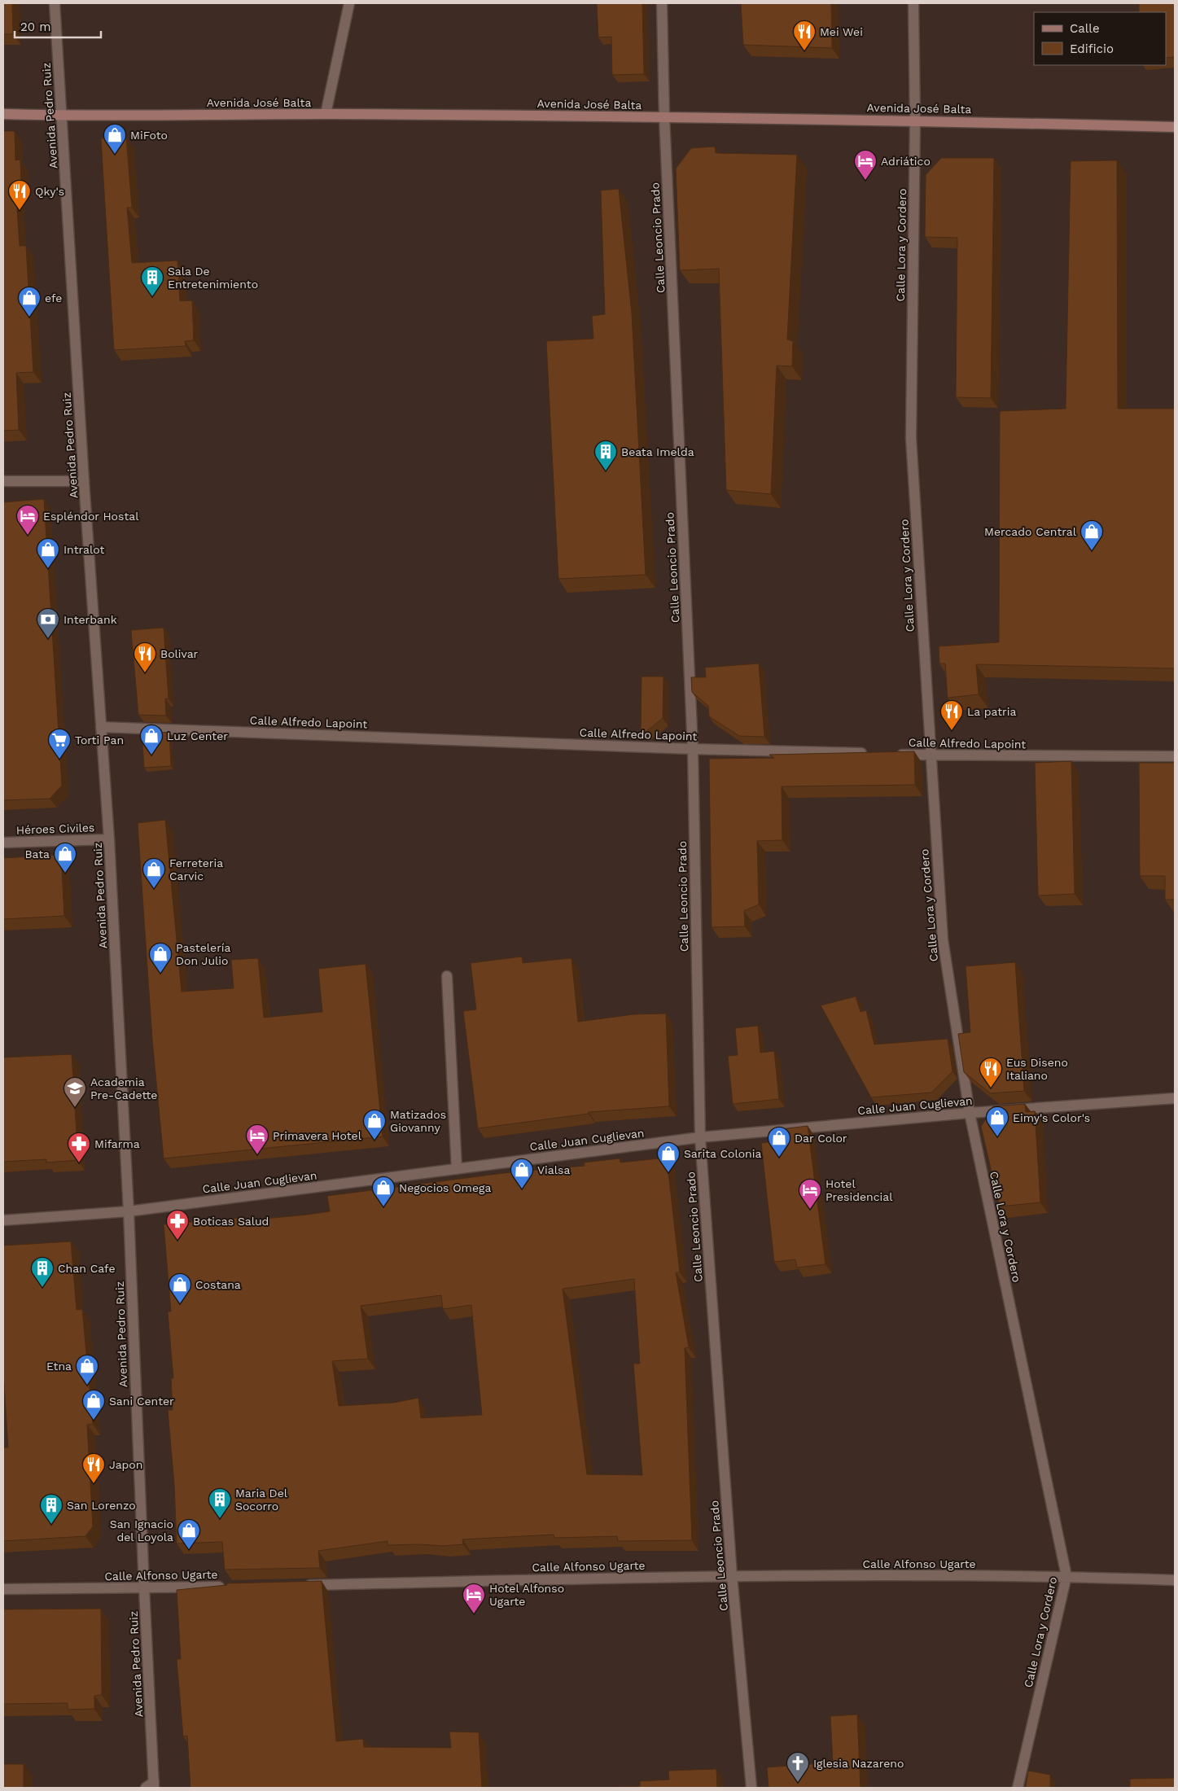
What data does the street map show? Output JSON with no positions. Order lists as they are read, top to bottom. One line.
{"streets":{"main road":["Avenida José Balta"],"street":["Avenida Pedro Ruiz","Calle Leoncio Prado","Calle Lora y Cordero","Calle Alfredo Lapoint","Héroes Civiles","Calle Juan Cuglievan","Calle Alfonso Ugarte"]},"crossings":[["Avenida José Balta","Avenida Pedro Ruiz"],["Avenida José Balta","Calle Leoncio Prado"],["Avenida José Balta","Calle Lora y Cordero"],["Avenida Pedro Ruiz","Calle Alfredo Lapoint"],["Avenida Pedro Ruiz","Héroes Civiles"],["Avenida Pedro Ruiz","Calle Juan Cuglievan"],["Avenida Pedro Ruiz","Calle Alfonso Ugarte"],["Calle Leoncio Prado","Calle Alfredo Lapoint"],["Calle Leoncio Prado","Calle Juan Cuglievan"],["Calle Leoncio Prado","Calle Alfonso Ugarte"],["Calle Lora y Cordero","Calle Alfredo Lapoint"],["Calle Lora y Cordero","Calle Juan Cuglievan"],["Calle Lora y Cordero","Calle Alfonso Ugarte"]],"places":{"restaurant":["Mei Wei","Qky's","Bolivar","La patria","Eus Diseno Italiano","Japon"],"shop":["MiFoto","efe","Mercado Central","Intralot","Luz Center","Bata","Ferreteria Carvic","Pastelería Don Julio","Eimy's Color's","Matizados Giovanny","Dar Color","Sarita Colonia","Vialsa","Negocios Omega","Costana","Etna","Sani Center","San Ignacio del Loyola"],"hotel":["Adriático","Espléndor Hostal","Primavera Hotel","Hotel Presidencial","Hotel Alfonso Ugarte"],"building":["Sala De Entretenimiento","Beata Imelda","Chan Cafe","Maria Del Socorro","San Lorenzo"],"bank":["Interbank"],"supermarket":["Torti Pan"],"school or university":["Academia Pre-Cadette"],"pharmacy":["Mifarma","Boticas Salud"],"church":["Iglesia Nazareno"]},"legend":["Calle","Edificio"],"scale_bar":"20 m"}
